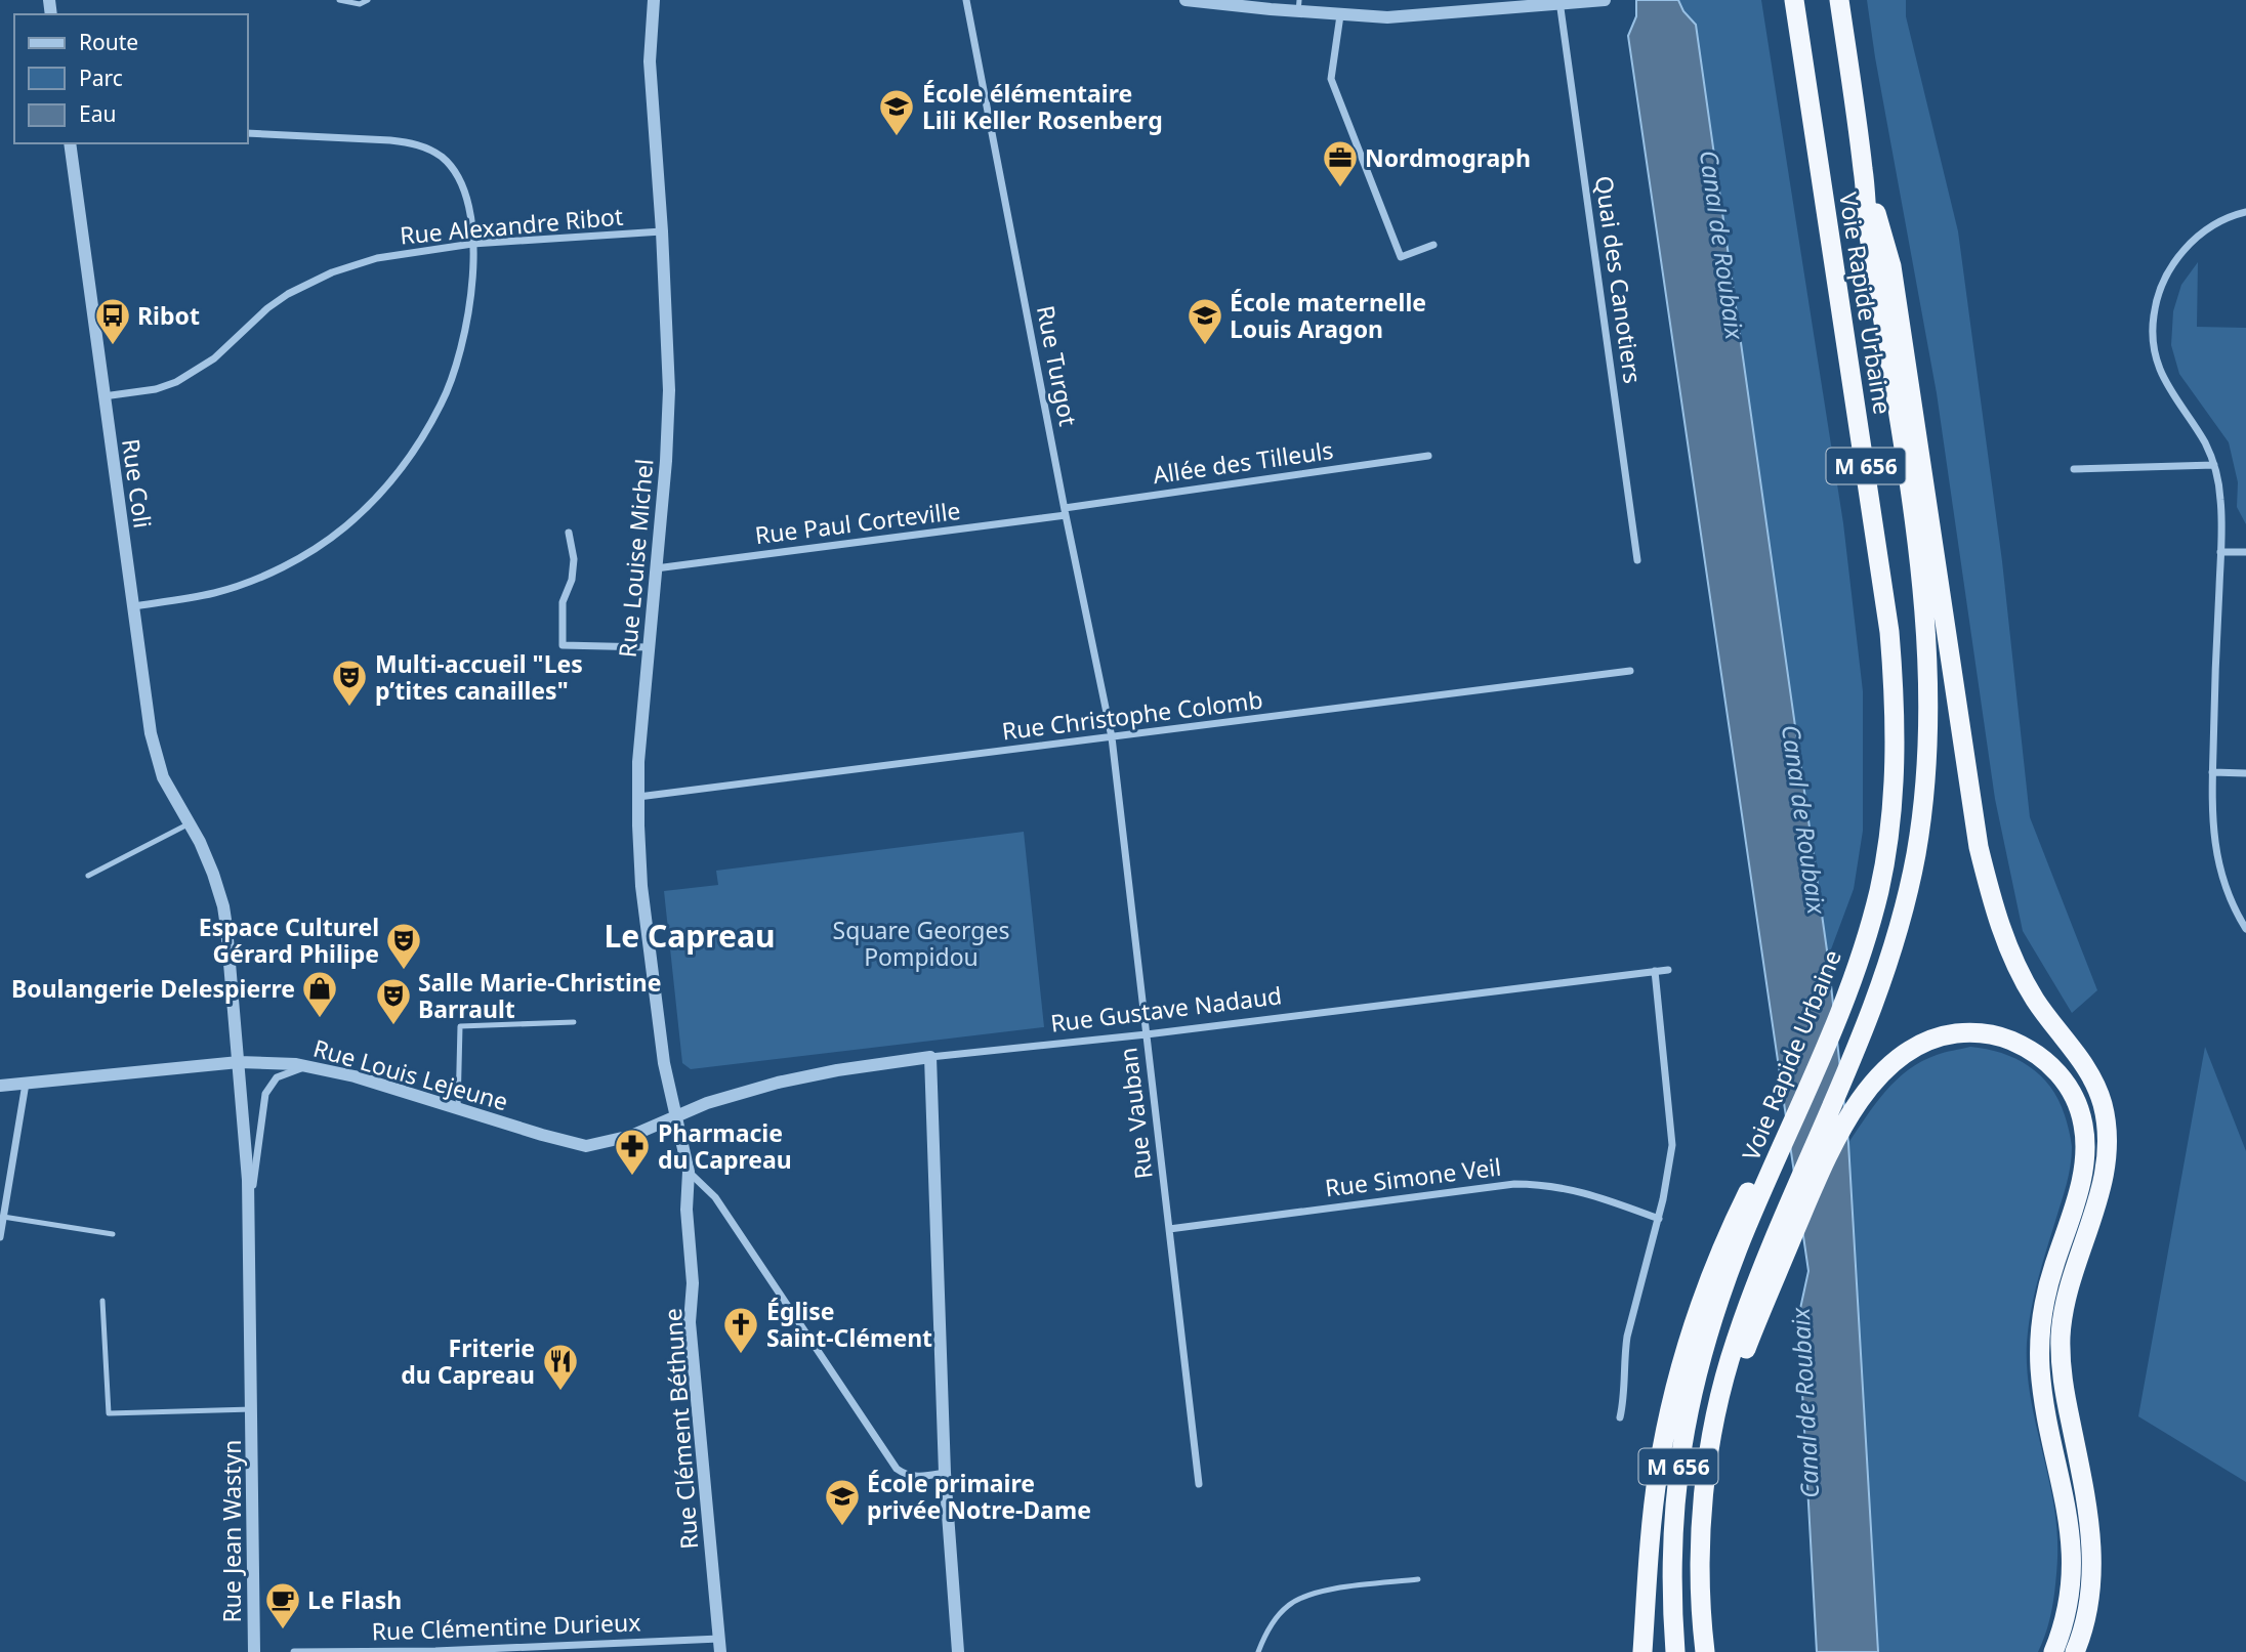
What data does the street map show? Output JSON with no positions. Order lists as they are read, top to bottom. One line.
{"streets":{"highway":["Voie Rapide Urbaine","M 656"],"street":["Rue Alexandre Ribot","Quai des Canotiers","Rue Turgot","Allée des Tilleuls","Rue Coli","Rue Paul Corteville","Rue Louise Michel","Rue Christophe Colomb","Rue Gustave Nadaud","Rue Louis Lejeune","Rue Vauban","Rue Simone Veil","Rue Clément Béthune","Rue Jean Wastyn","Rue Clémentine Durieux"]},"crossings":[["Rue Alexandre Ribot","Rue Coli"],["Rue Alexandre Ribot","Rue Louise Michel"],["Rue Turgot","Allée des Tilleuls"],["Rue Turgot","Rue Paul Corteville"],["Rue Turgot","Rue Christophe Colomb"],["Rue Turgot","Rue Vauban"],["Allée des Tilleuls","Rue Paul Corteville"],["Rue Coli","Rue Louis Lejeune"],["Rue Coli","Rue Jean Wastyn"],["Rue Paul Corteville","Rue Louise Michel"],["Rue Louise Michel","Rue Christophe Colomb"],["Rue Louise Michel","Rue Gustave Nadaud"],["Rue Louise Michel","Rue Louis Lejeune"],["Rue Louise Michel","Rue Clément Béthune"],["Rue Christophe Colomb","Rue Vauban"],["Rue Gustave Nadaud","Rue Louis Lejeune"],["Rue Gustave Nadaud","Rue Vauban"],["Rue Gustave Nadaud","Rue Clément Béthune"],["Rue Louis Lejeune","Rue Clément Béthune"],["Rue Louis Lejeune","Rue Jean Wastyn"],["Rue Vauban","Rue Simone Veil"],["Rue Clément Béthune","Rue Clémentine Durieux"]],"districts":["Le Capreau"],"water":["Canal de Roubaix"],"parks":["Square Georges Pompidou"],"places":{"school or university":["École élémentaire Lili Keller Rosenberg","École maternelle Louis Aragon","École primaire privée Notre-Dame"],"office":["Nordmograph"],"bus stop":["Ribot"],"theatre":["Multi-accueil \"Les p’tites canailles\"","Espace Culturel Gérard Philipe","Salle Marie-Christine Barrault"],"shop":["Boulangerie Delespierre"],"pharmacy":["Pharmacie du Capreau"],"church":["Église Saint-Clément"],"restaurant":["Friterie du Capreau"],"cafe":["Le Flash"]},"legend":["Route","Parc","Eau"]}
